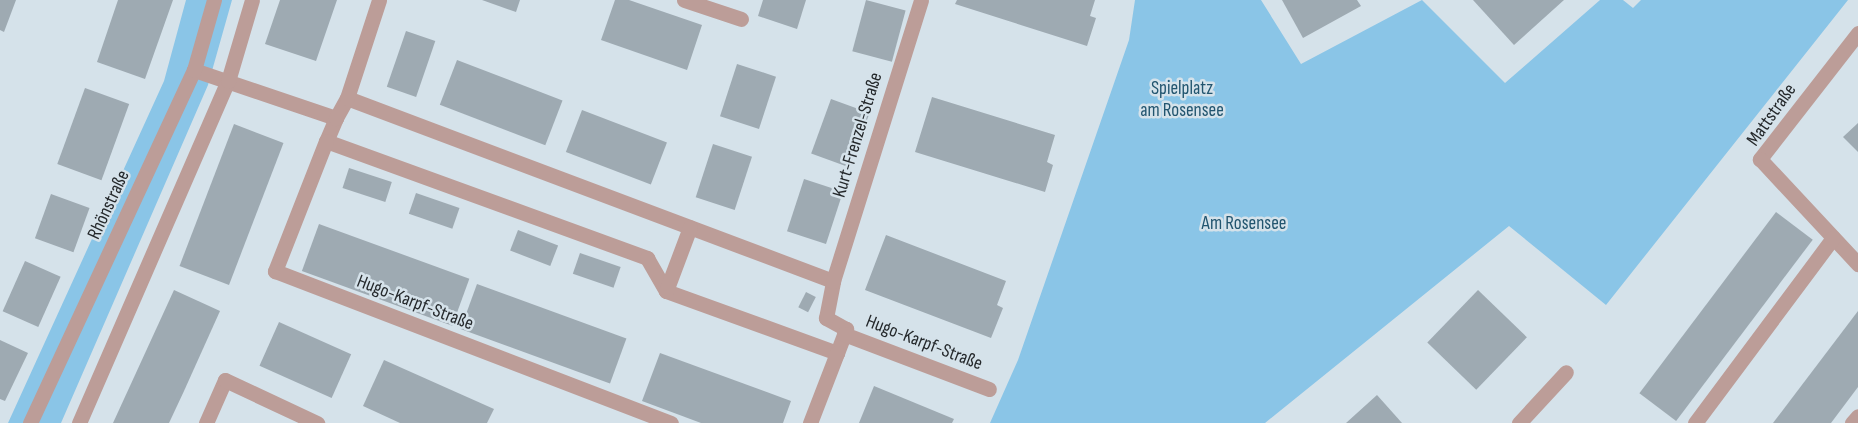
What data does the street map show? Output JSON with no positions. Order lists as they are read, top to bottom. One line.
{"streets":{"street":["Mattstraße","Kurt-Frenzel-Straße","Rhönstraße","Hugo-Karpf-Straße"]},"crossings":[["Kurt-Frenzel-Straße","Hugo-Karpf-Straße"]],"parks":["Spielplatz am Rosensee","Am Rosensee"]}
